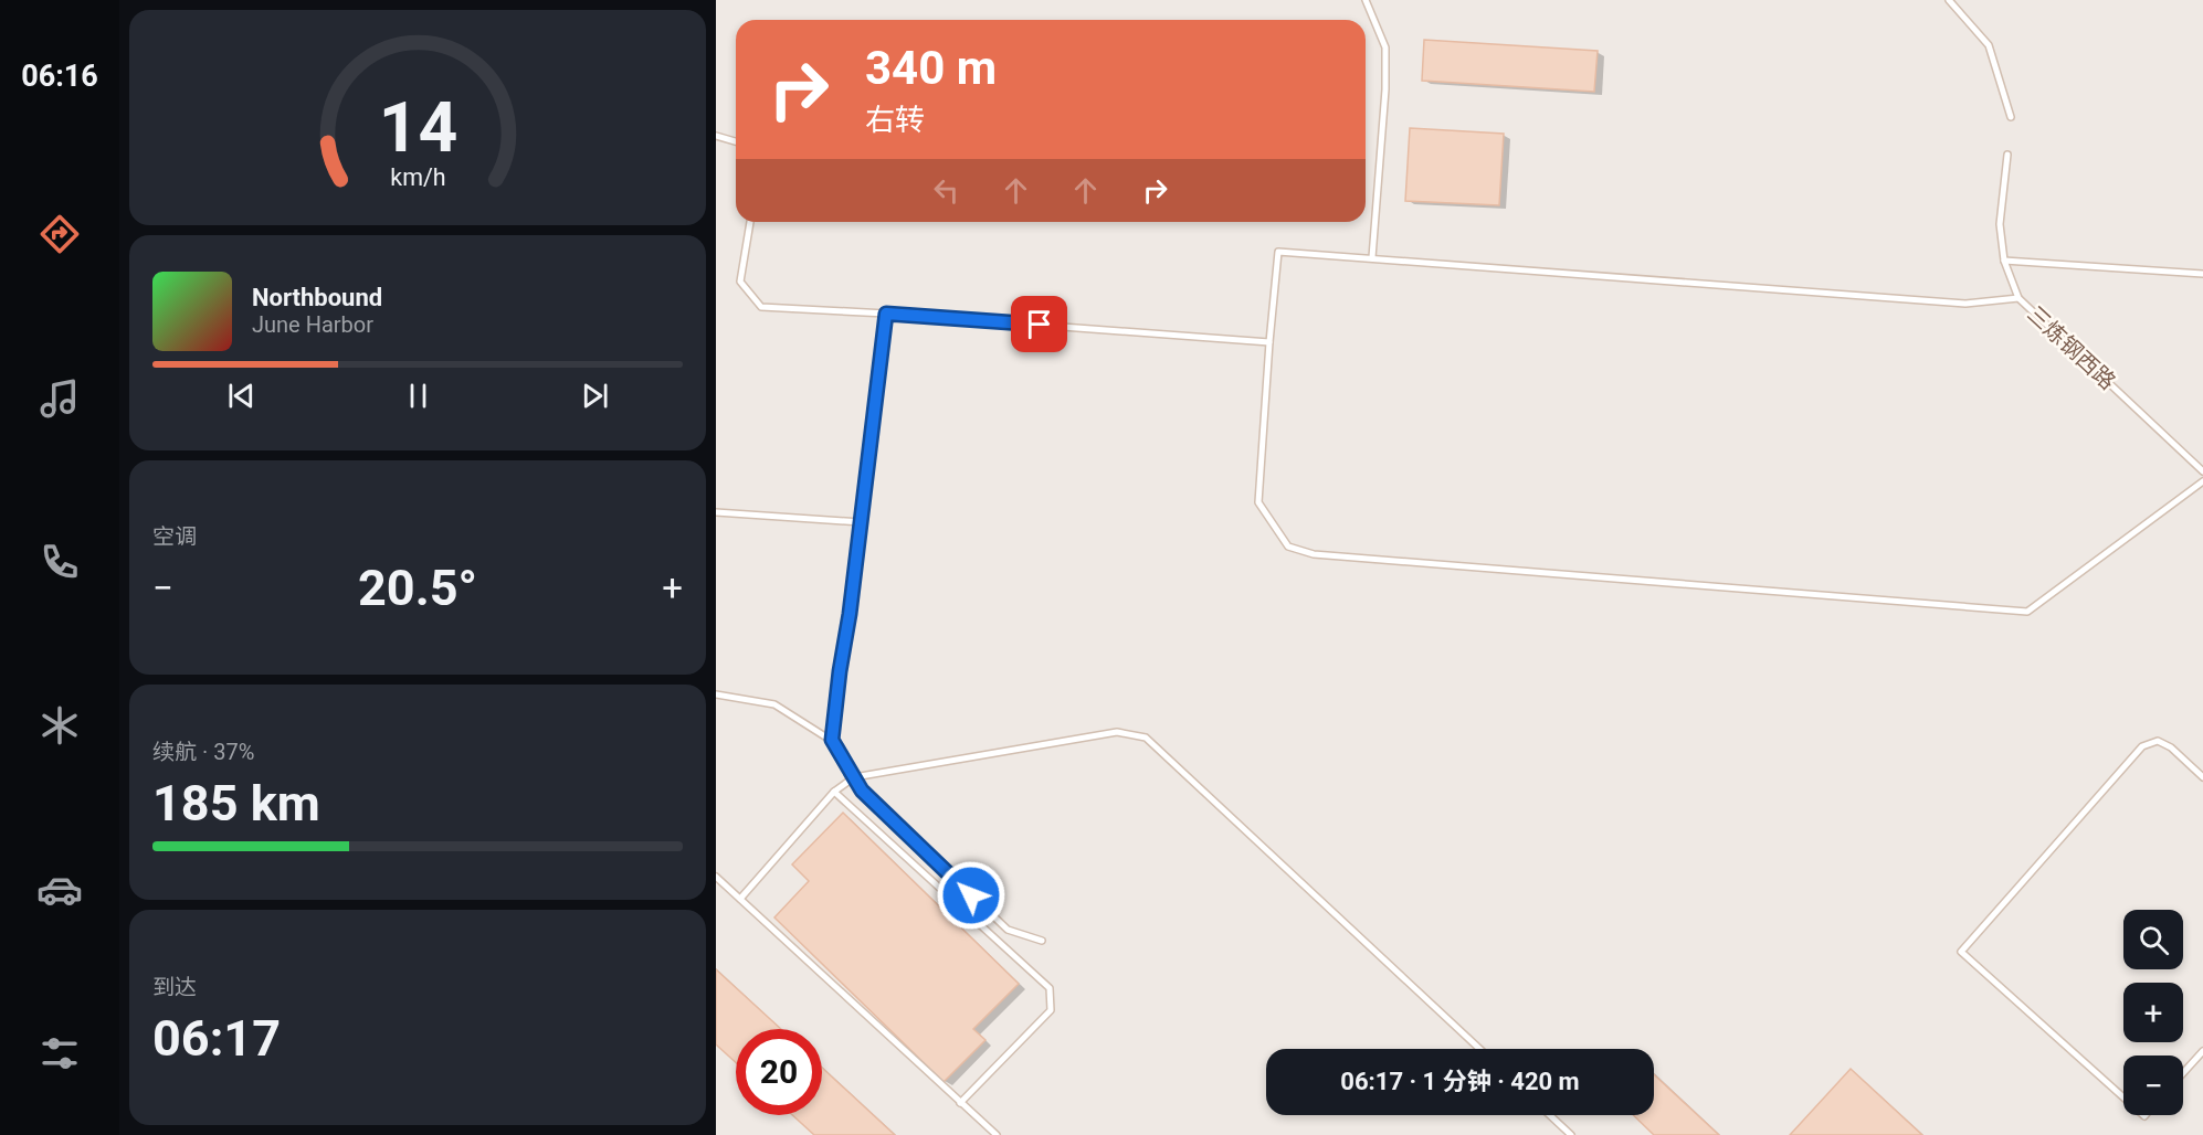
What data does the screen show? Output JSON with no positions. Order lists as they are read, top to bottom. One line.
{"streets":{"lane":["三炼钢西路"]},"page":{"tabs":"06:16","turn":["340 m","右转"],"song":["Northbound","June Harbor"],"tile":["空调",["续航 · 37%","185 km"],["到达","06:17"]],"heat":["−","20.5°","+"],"map_buttons":["+","−"],"limit":"20","trip":"06:17 · 1 分钟 · 420 m","gauge":["14","km/h"]}}
